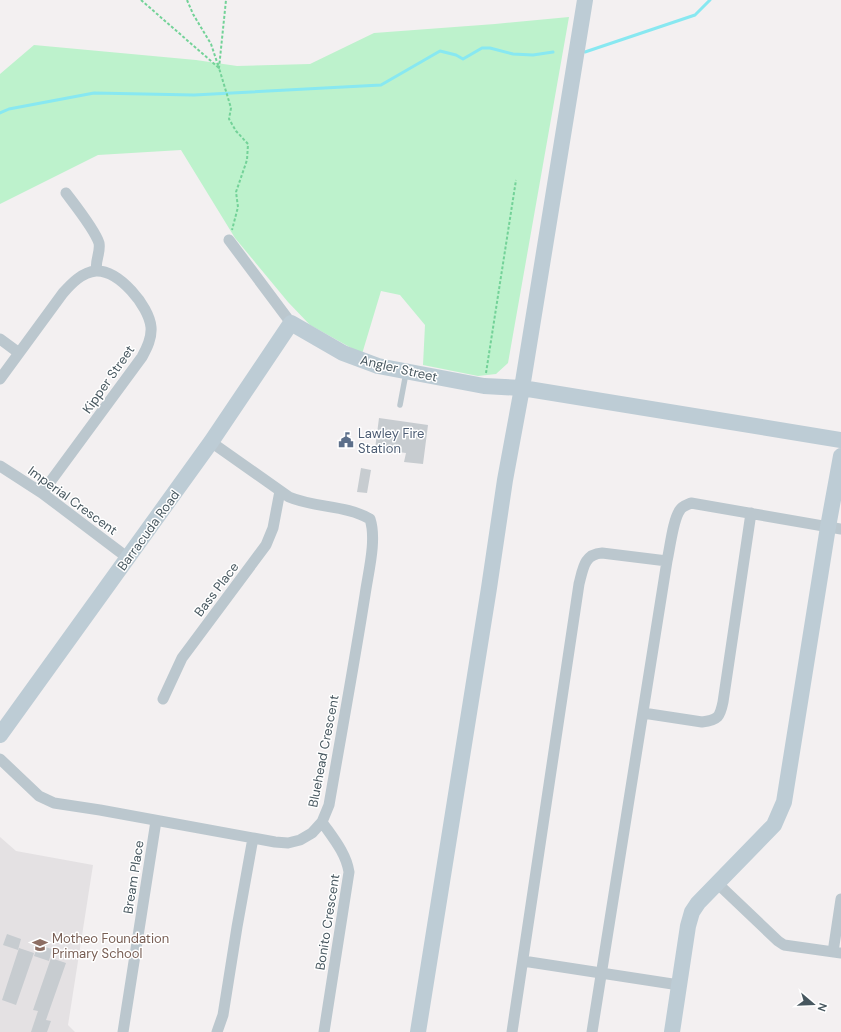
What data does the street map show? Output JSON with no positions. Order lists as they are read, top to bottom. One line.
{"streets":{"street":["Angler Street","Kipper Street","Imperial Crescent","Barracuda Road","Bass Place","Bluehead Crescent","Bream Place","Bonito Crescent"]},"crossings":[["Angler Street","Barracuda Road"],["Kipper Street","Imperial Crescent"],["Imperial Crescent","Barracuda Road"],["Barracuda Road","Bluehead Crescent"],["Bass Place","Bluehead Crescent"],["Bluehead Crescent","Bream Place"],["Bluehead Crescent","Bonito Crescent"]],"places":{"public building":["Lawley Fire Station"],"school or university":["Motheo Foundation Primary School"]},"north":"right"}
